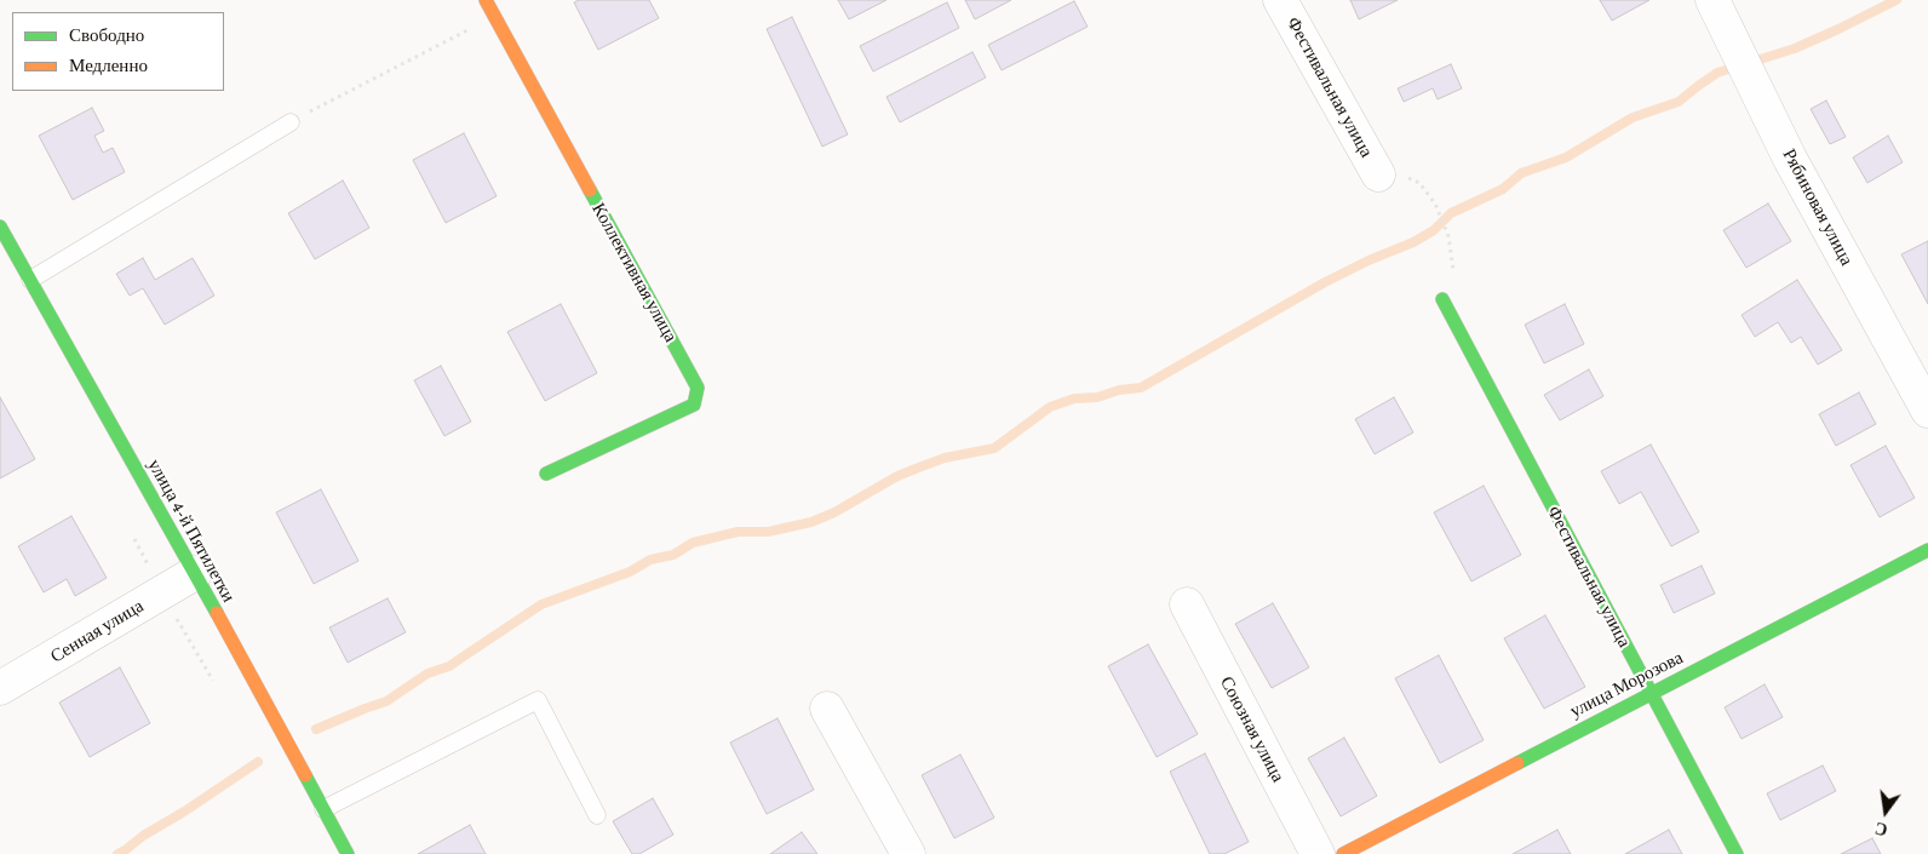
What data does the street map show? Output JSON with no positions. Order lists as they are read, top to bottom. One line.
{"streets":{"street":["Фестивальная улица","Рябиновая улица","Коллективная улица","улица 4-й Пятилетки","Сенная улица","улица Морозова","Союзная улица"]},"crossings":[["Фестивальная улица","улица Морозова"],["улица 4-й Пятилетки","Сенная улица"]],"legend":["Свободно","Медленно"],"north":"bottom"}
